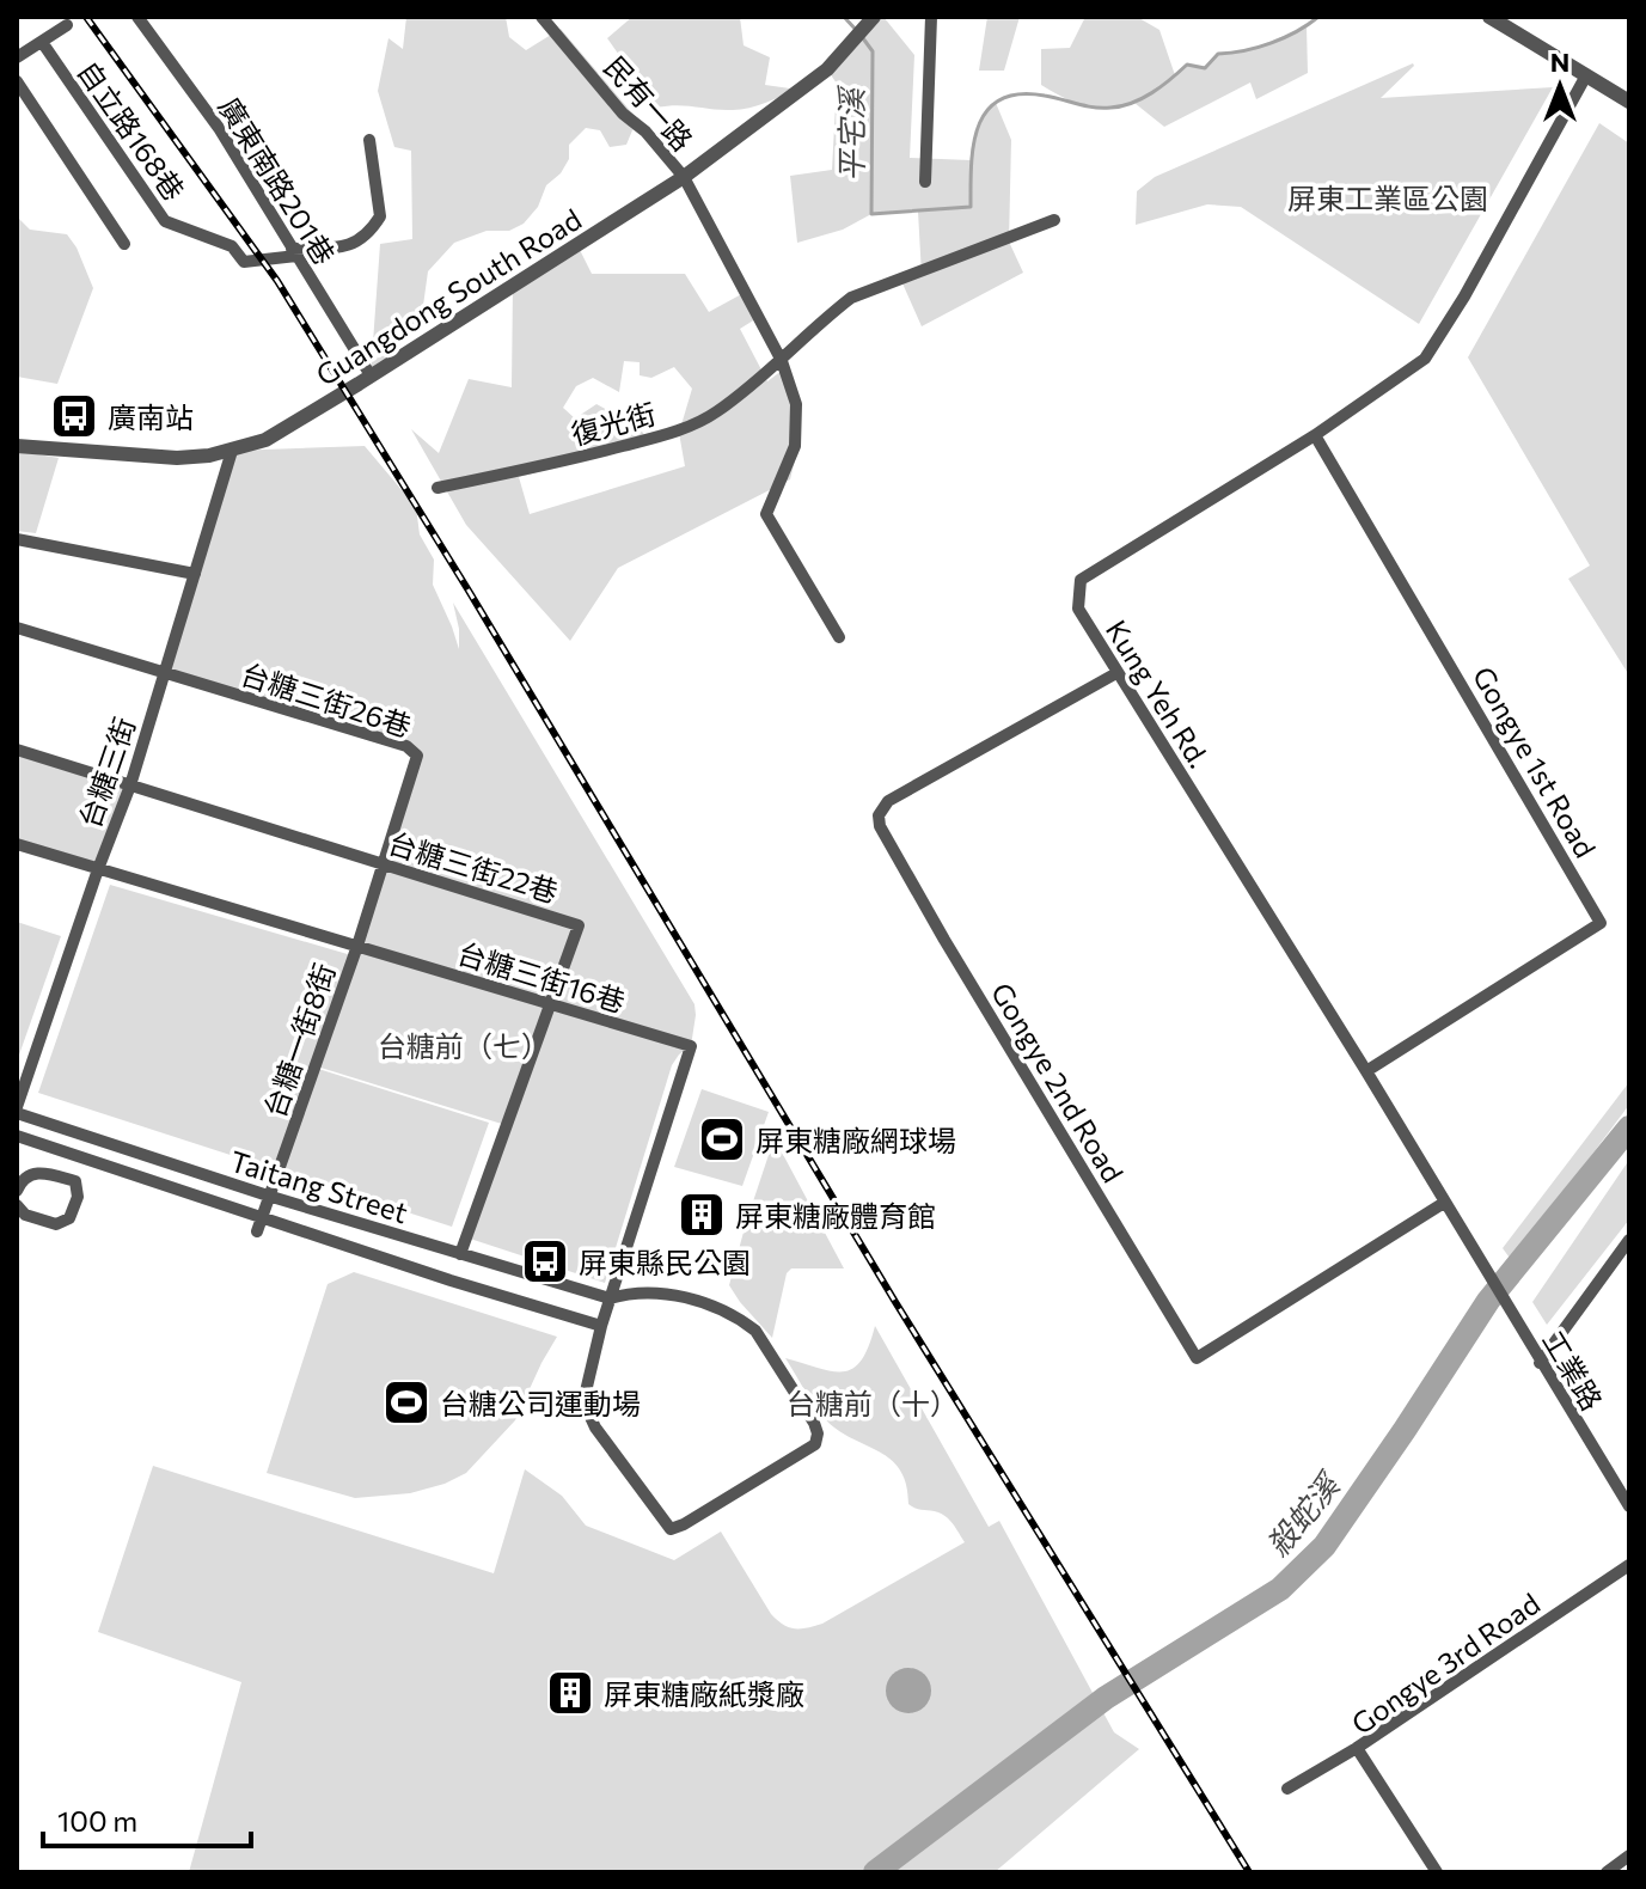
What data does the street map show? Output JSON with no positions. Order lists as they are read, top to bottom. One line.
{"streets":{"street":["民有一路","自立路168巷","廣東南路201巷","Guangdong South Road","復光街","Kung Yeh Rd.","台糖三街26巷","Gongye 1st Road","台糖三街","台糖三街22巷","台糖三街16巷","台糖一街8街","Gongye 2nd Road","Taitang Street","工業路","Gongye 3rd Road"]},"crossings":[["民有一路","Guangdong South Road"],["自立路168巷","廣東南路201巷"],["廣東南路201巷","Guangdong South Road"],["Guangdong South Road","台糖三街"],["Kung Yeh Rd.","Gongye 1st Road"],["Kung Yeh Rd.","Gongye 2nd Road"],["Kung Yeh Rd.","工業路"],["台糖三街26巷","台糖三街"],["台糖三街26巷","台糖三街22巷"],["台糖三街26巷","台糖一街8街"],["台糖三街","台糖三街22巷"],["台糖三街","台糖三街16巷"],["台糖三街","Taitang Street"],["台糖三街22巷","台糖三街16巷"],["台糖三街22巷","台糖一街8街"],["台糖三街22巷","Taitang Street"],["台糖三街16巷","台糖一街8街"],["台糖三街16巷","Taitang Street"],["台糖一街8街","Taitang Street"]],"water":["平宅溪","殺蛇溪"],"parks":["屏東工業區公園","台糖前（七）","台糖前（十）"],"places":{"bus stop":["廣南站","屏東縣民公園"],"sports":["屏東糖廠網球場","台糖公司運動場"],"building":["屏東糖廠體育館","屏東糖廠紙漿廠"]},"scale_bar":"100 m","north":"top"}
